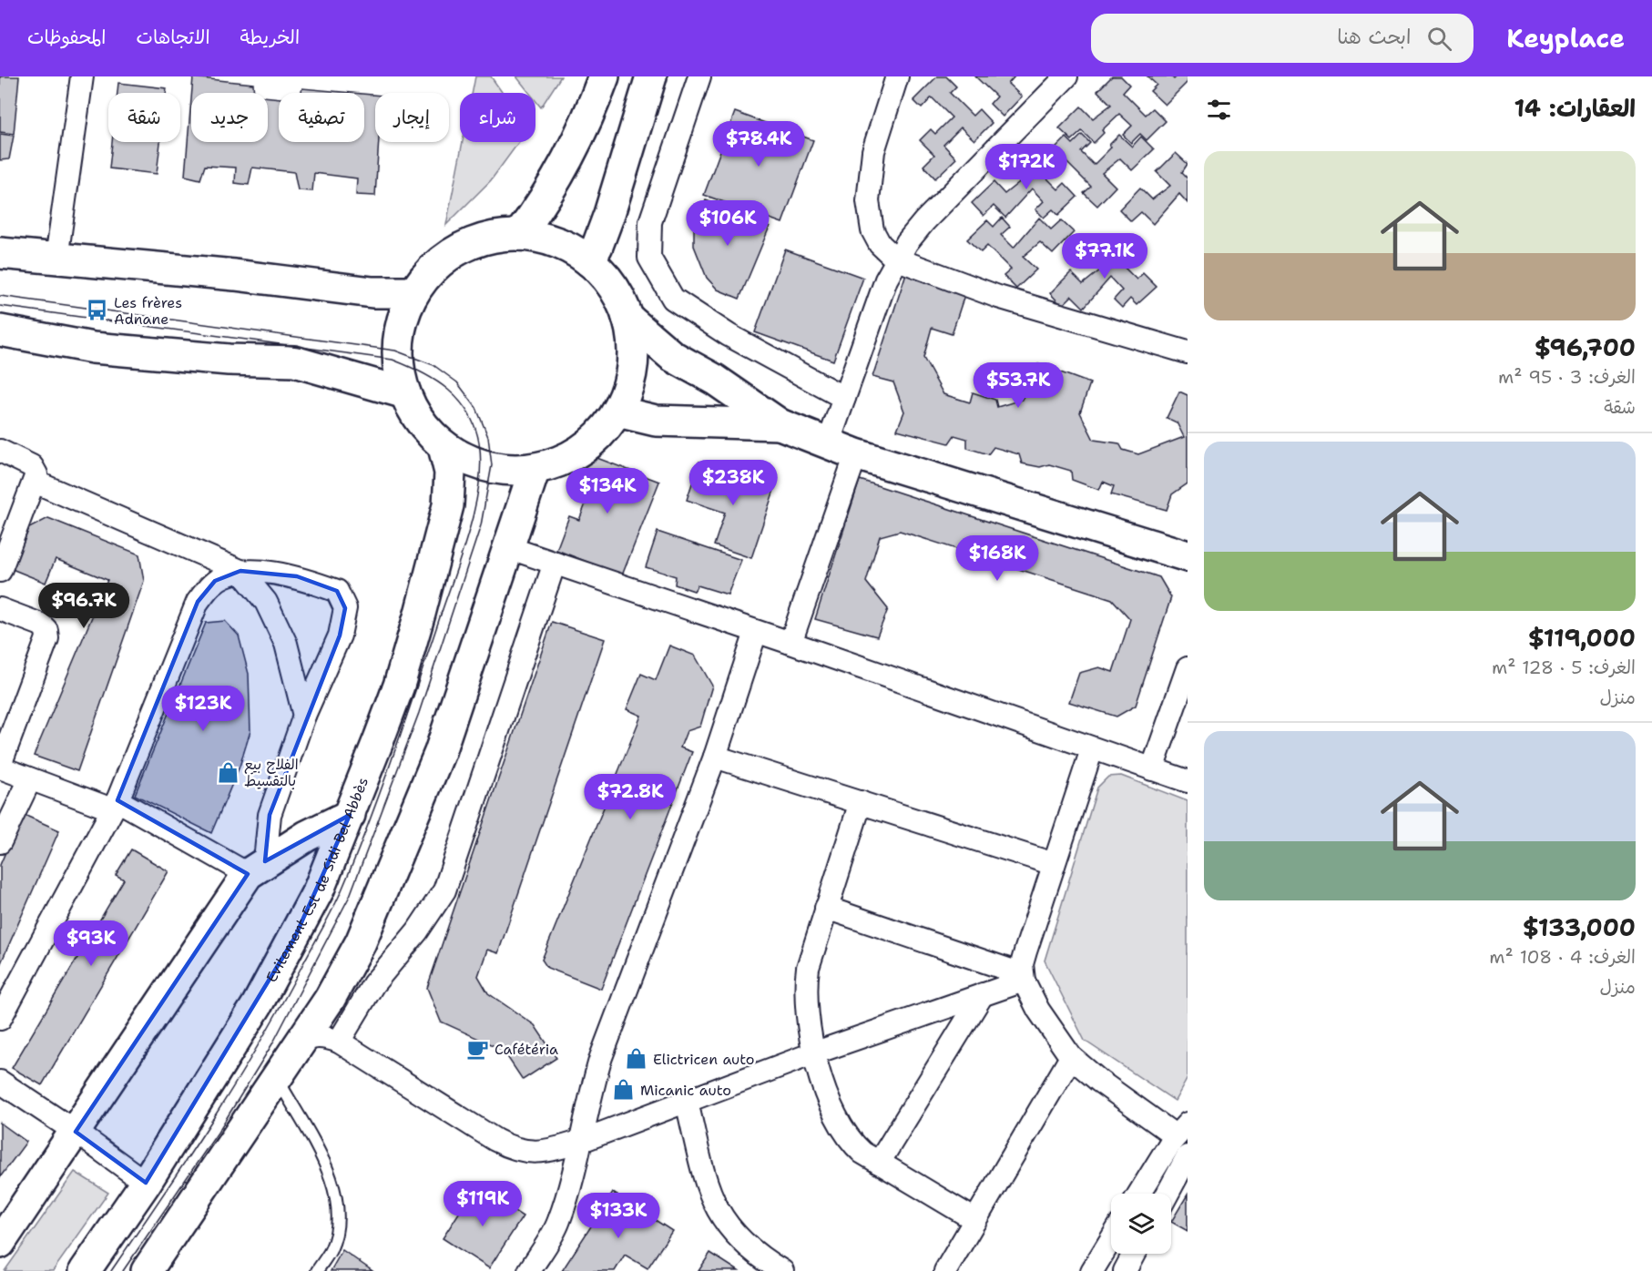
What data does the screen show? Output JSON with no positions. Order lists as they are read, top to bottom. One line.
{"streets":{"main road":["Evitement Est de Sidi Bel Abbès"]},"places":{"bus stop":["Les frères Adnane"],"shop":["الفلاح بيع بالتقسيط","Elictricen auto","Micanic auto"],"cafe":["Cafétéria"]},"page":{"header":"Keyplace","search":"ابحث هنا","nav":["الخريطة","الاتجاهات","المحفوظات"],"heading":"العقارات: 14","chip":["شراء","إيجار","تصفية","جديد","شقة"],"price":["$78.4K","$172K","$106K","$77.1K","$53.7K","$238K","$134K","$168K","$96.7K","$123K","$72.8K","$93K","$119K","$133K"],"list":[{"name":"$96,700","note":"الغرف: 3 · 95 m² · شقة"},{"name":"$119,000","note":"الغرف: 5 · 128 m² · منزل"},{"name":"$133,000","note":"الغرف: 4 · 108 m² · منزل"}]}}
